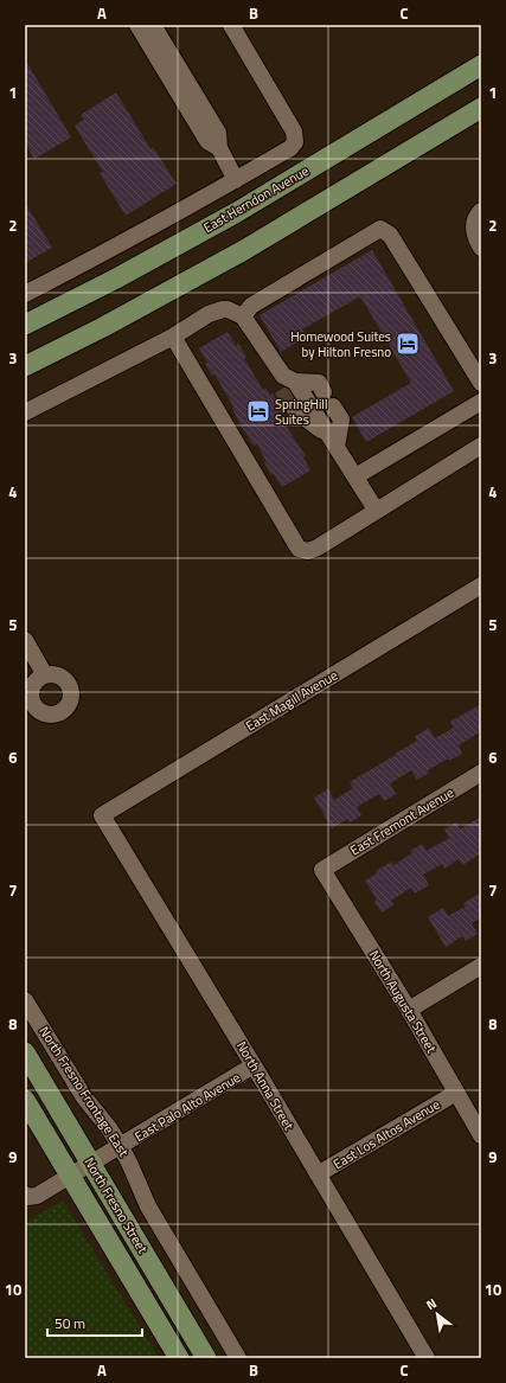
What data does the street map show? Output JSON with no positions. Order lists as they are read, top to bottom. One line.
{"streets":{"main road":["East Herndon Avenue","North Fresno Street"],"street":["East Magill Avenue","East Fremont Avenue","North Augusta Street","North Anna Street","North Fresno Frontage East","East Palo Alto Avenue","East Los Altos Avenue"]},"crossings":[["East Magill Avenue","North Anna Street"],["East Fremont Avenue","North Augusta Street"],["North Augusta Street","East Los Altos Avenue"],["North Anna Street","East Palo Alto Avenue"],["North Anna Street","East Los Altos Avenue"],["North Fresno Frontage East","East Palo Alto Avenue"],["East Palo Alto Avenue","North Fresno Street"]],"places":{"hotel":["Homewood Suites by Hilton Fresno","SpringHill Suites"]},"scale_bar":"50 m","north":"top left","grid":{"columns":["A","B","C"],"rows":["1","2","3","4","5","6","7","8","9","10"]}}
